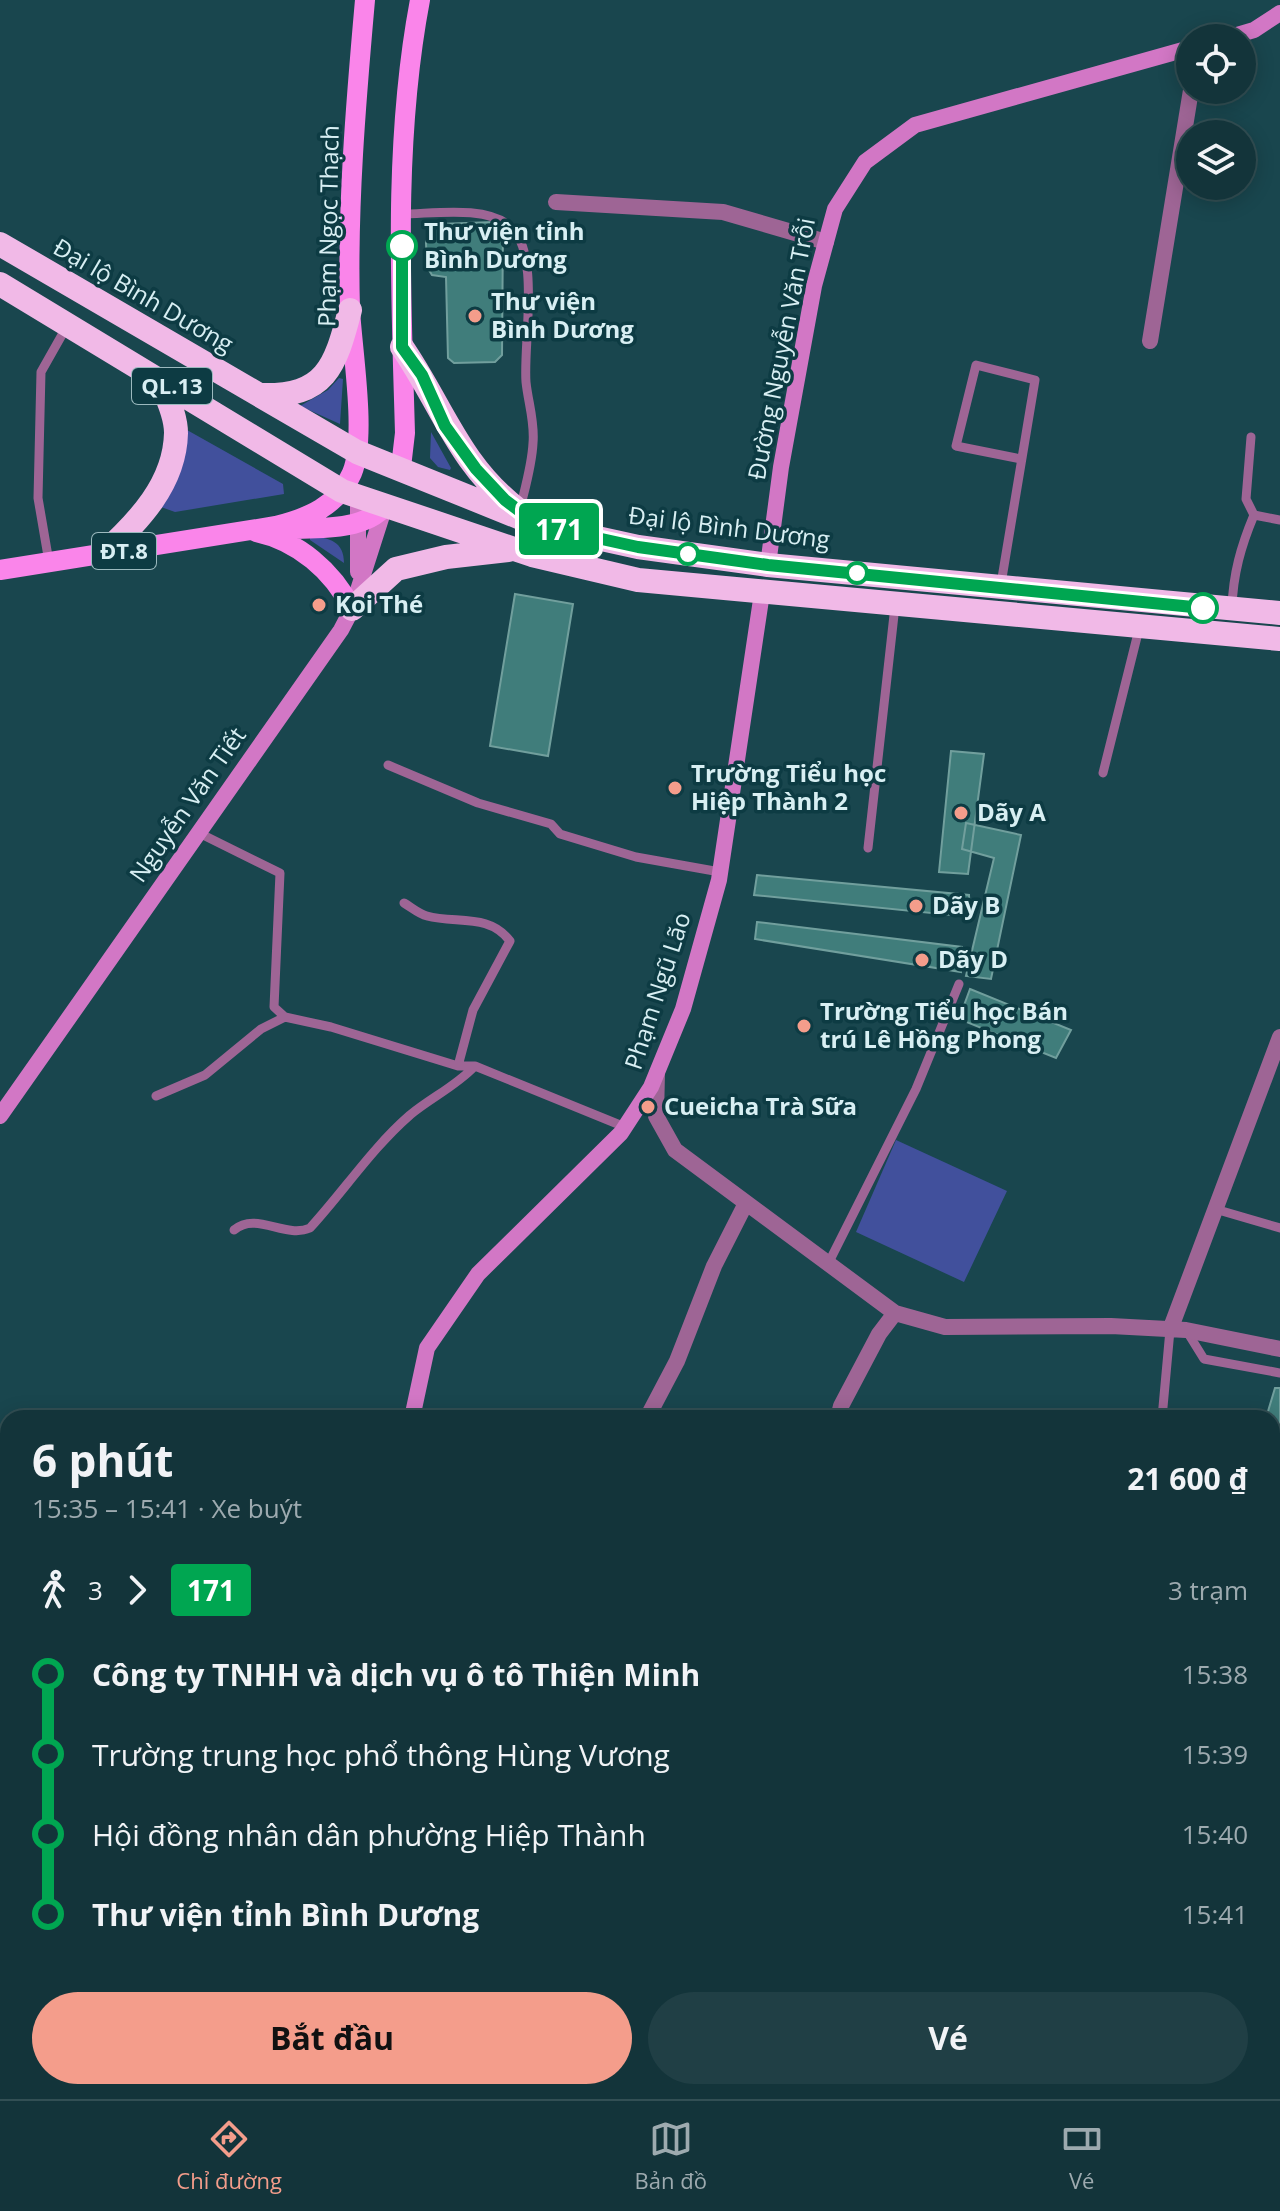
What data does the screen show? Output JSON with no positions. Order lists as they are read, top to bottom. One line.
{"streets":{"highway":["Đại lộ Bình Dương","QL.13"],"main road":["Phạm Ngọc Thạch","ĐT.8"],"street":["Đường Nguyễn Văn Trỗi","Nguyễn Văn Tiết","Phạm Ngũ Lão"]},"crossings":[["Phạm Ngọc Thạch","Đại lộ Bình Dương"],["Đại lộ Bình Dương","Đường Nguyễn Văn Trỗi"],["QL.13","Nguyễn Văn Tiết"],["QL.13","Phạm Ngũ Lão"]],"places":["Thư viện tỉnh Bình Dương","Thư viện Bình Dương","Koi Thé","Trường Tiểu học Hiệp Thành 2","Dãy A","Dãy B","Dãy D","Trường Tiểu học Bán trú Lê Hồng Phong","Cueicha Trà Sữa"],"lines":["bus line 171"],"page":{"on_map":"171","heading":["6 phút","15:35 – 15:41 · Xe buýt","21 600 ₫"],"legs":["3","171","3 trạm"],"list":[{"name":"Công ty TNHH và dịch vụ ô tô Thiện Minh","value":"15:38"},{"name":"Trường trung học phổ thông Hùng Vương","value":"15:39"},{"name":"Hội đồng nhân dân phường Hiệp Thành","value":"15:40"},{"name":"Thư viện tỉnh Bình Dương","value":"15:41"}],"buttons":["Bắt đầu","Vé"],"tabs":["Chỉ đường","Bản đồ","Vé"]}}
